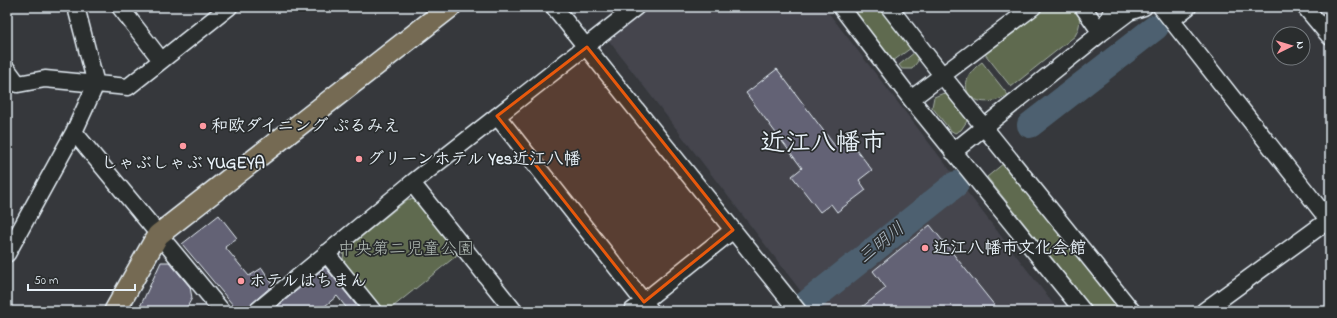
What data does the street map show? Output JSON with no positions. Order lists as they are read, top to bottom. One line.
{"districts":["近江八幡市"],"water":["三明川"],"parks":["中央第二児童公園"],"places":["和欧ダイニング ぷるみえ","しゃぶしゃぶ YUGEYA","グリーンホテル Yes近江八幡","近江八幡市文化会館","ホテルはちまん"],"scale_bar":"50 m","north":"right"}
